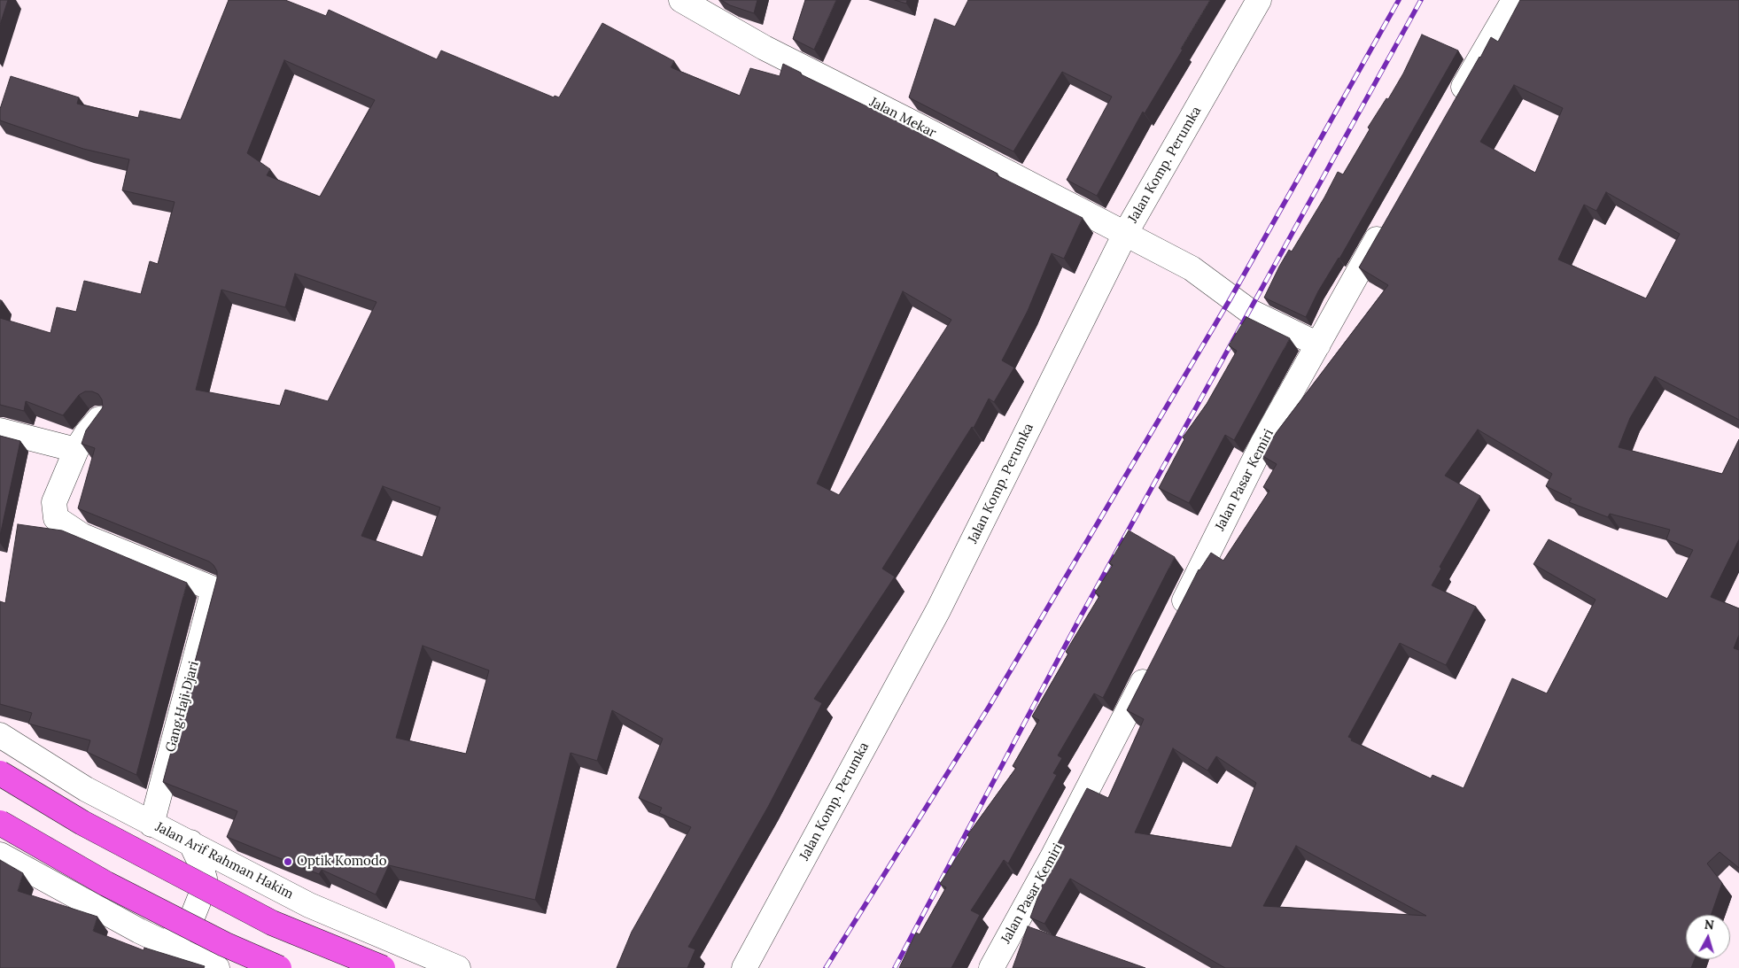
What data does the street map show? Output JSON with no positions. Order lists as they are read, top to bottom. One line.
{"streets":{"street":["Jalan Mekar","Jalan Komp. Perumka","Jalan Pasar Kemiri","Gang Haji Djari","Jalan Arif Rahman Hakim"]},"crossings":[["Jalan Mekar","Jalan Komp. Perumka"],["Jalan Mekar","Jalan Pasar Kemiri"],["Gang Haji Djari","Jalan Arif Rahman Hakim"]],"places":["Optik Komodo"],"north":"top"}
